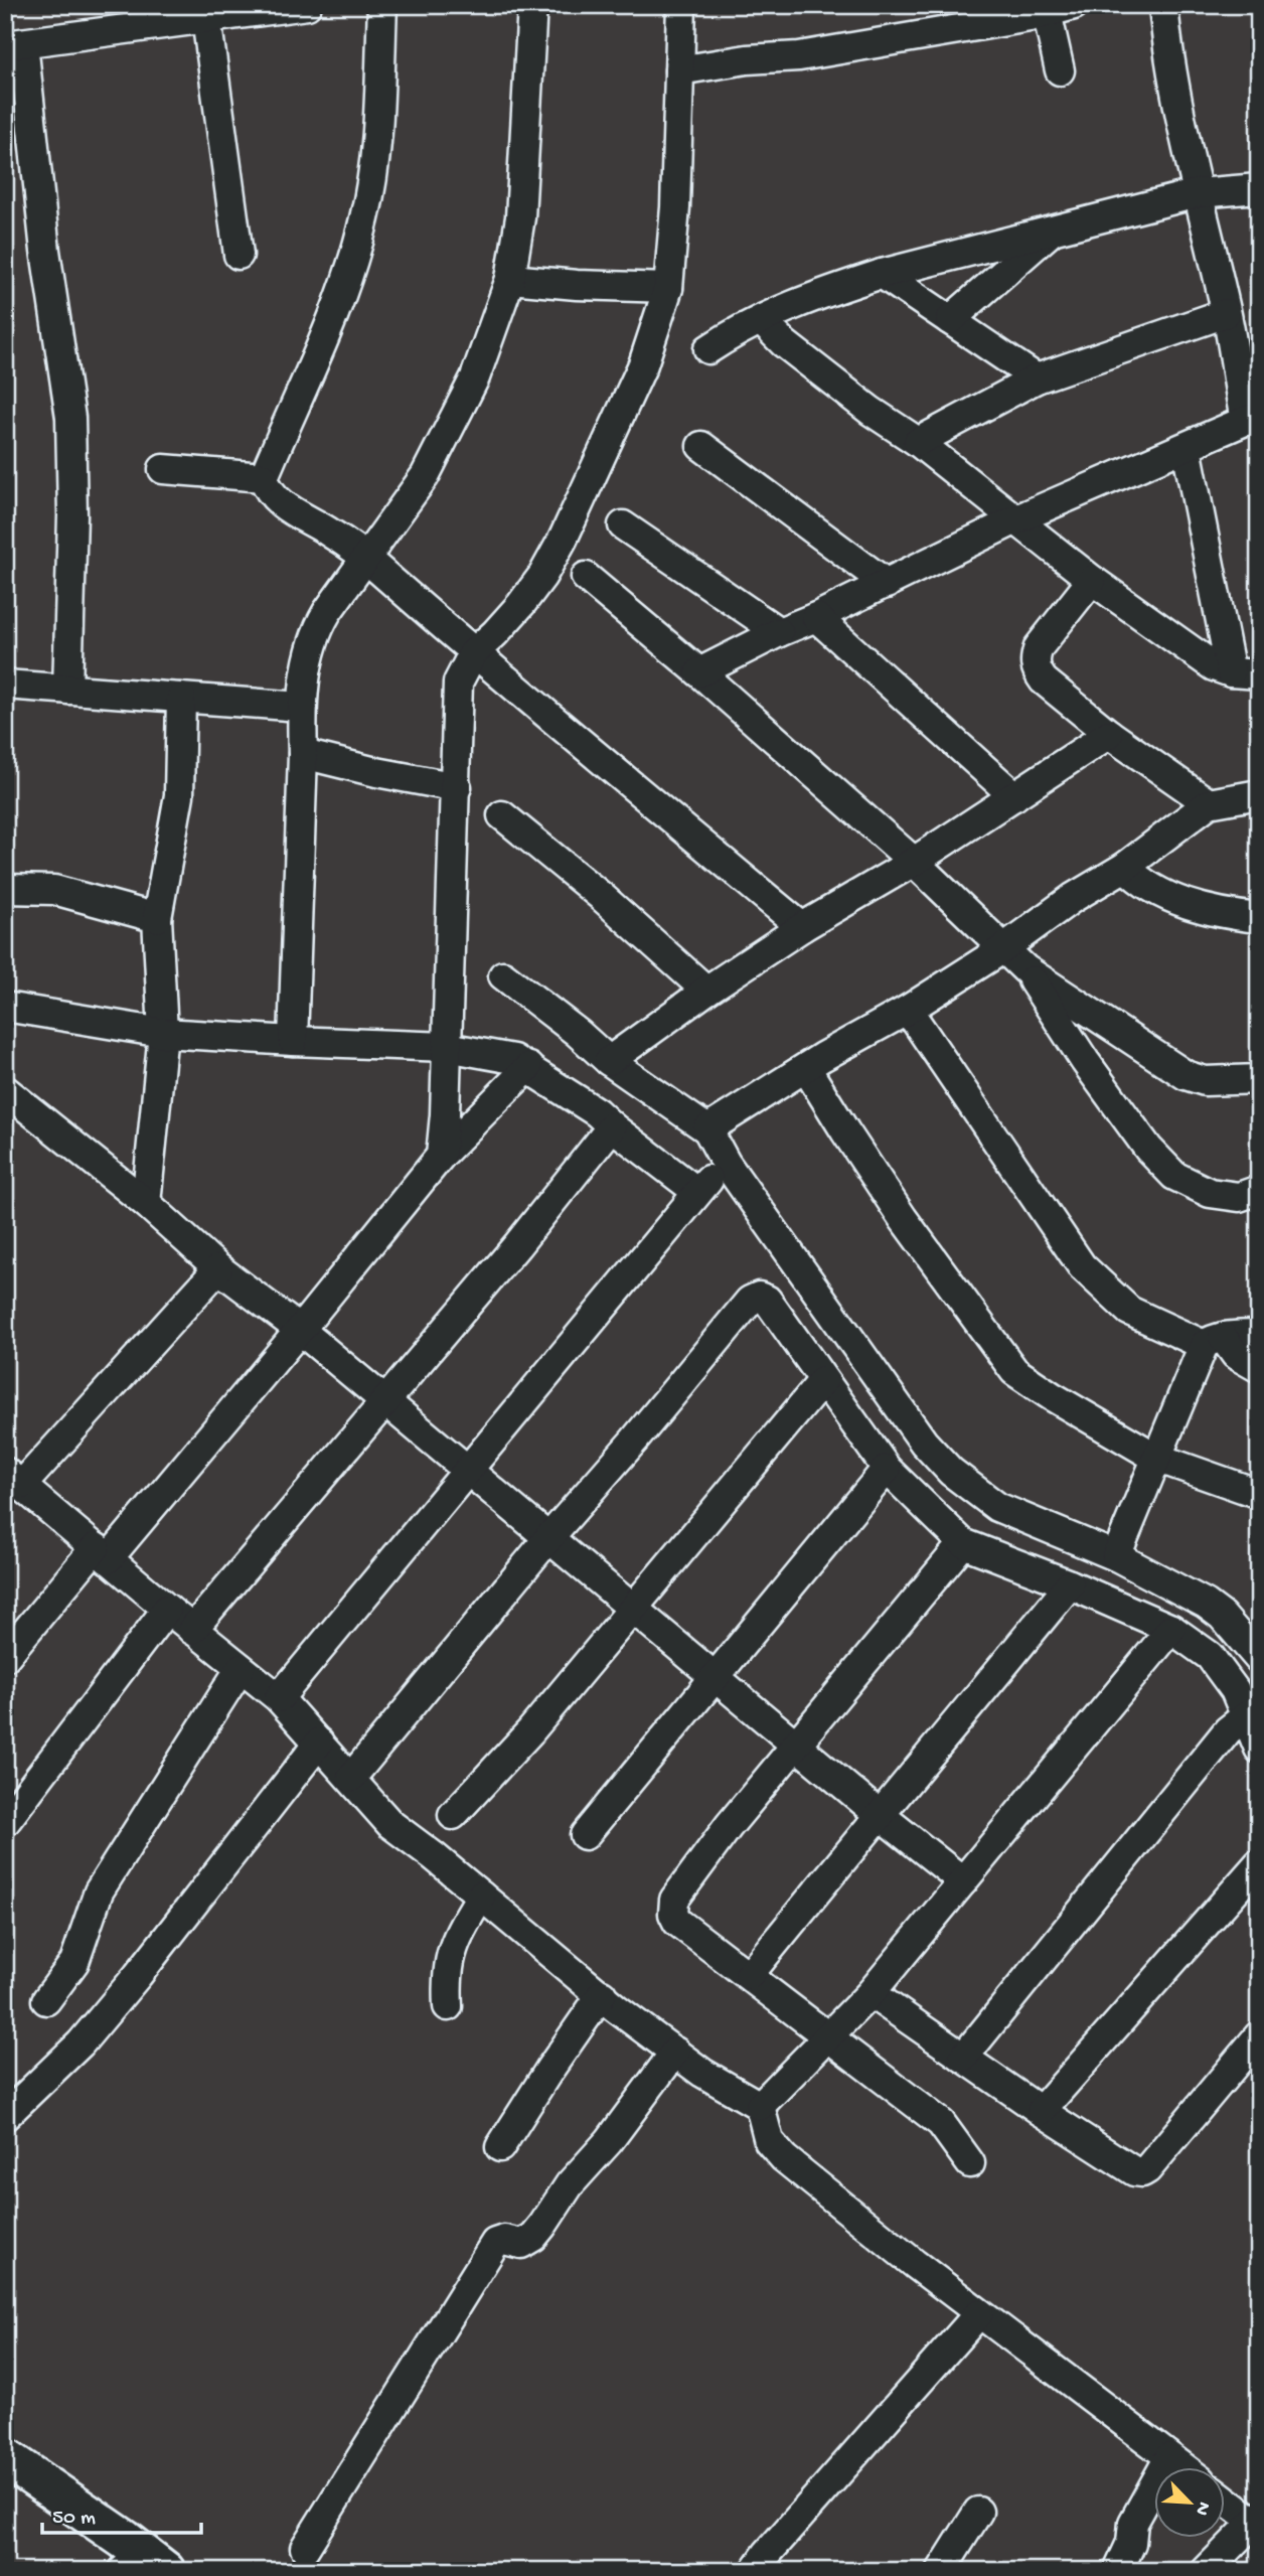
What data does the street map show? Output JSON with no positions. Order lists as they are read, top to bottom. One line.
{"scale_bar":"50 m","north":"bottom right"}
